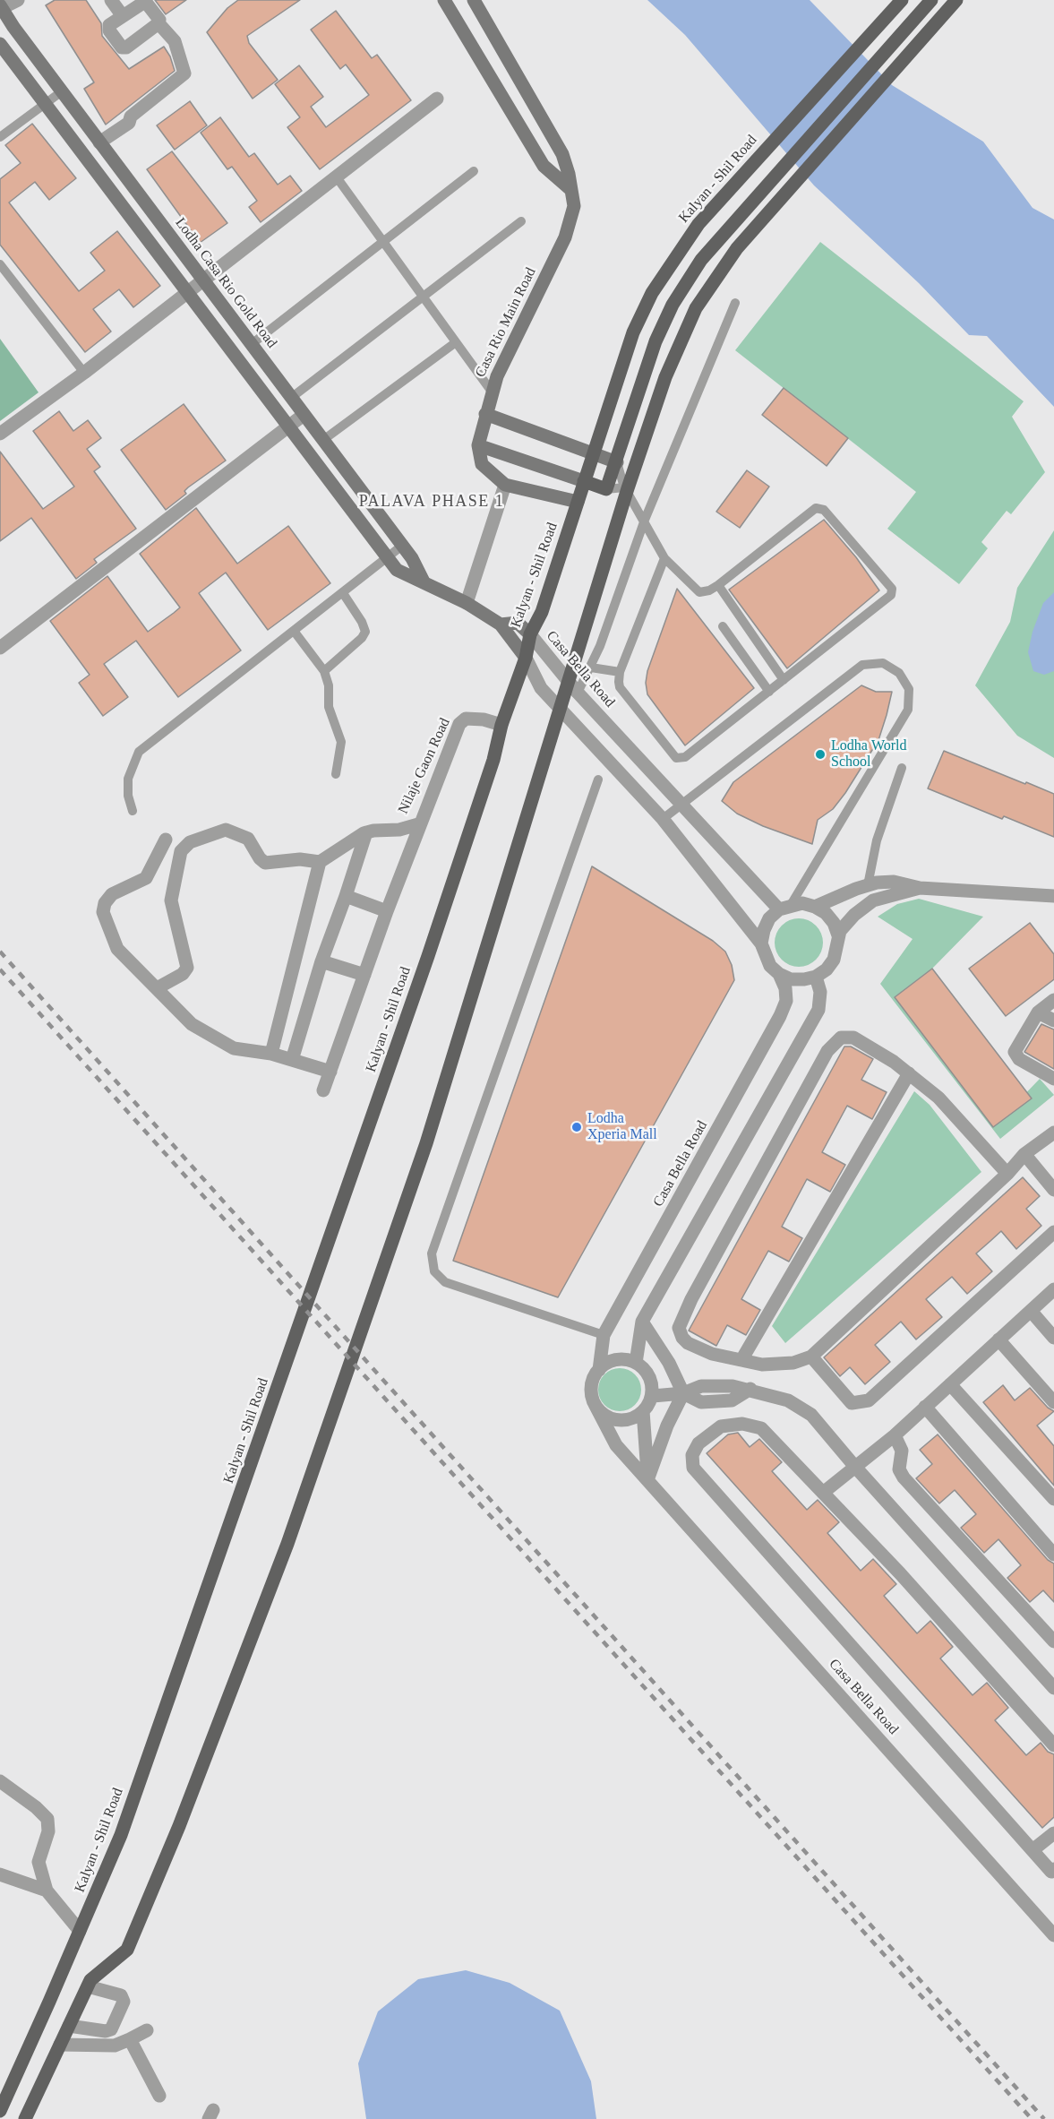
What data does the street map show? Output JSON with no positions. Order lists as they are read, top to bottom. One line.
{"streets":{"main road":["Kalyan - Shil Road"],"street":["Lodha Casa Rio Gold Road","Casa Rio Main Road","Casa Bella Road","Nilaje Gaon Road"]},"crossings":[["Kalyan - Shil Road","Casa Bella Road"],["Kalyan - Shil Road","Nilaje Gaon Road"]],"districts":["PALAVA PHASE 1"],"places":["Lodha World School","Lodha Xperia Mall"]}
